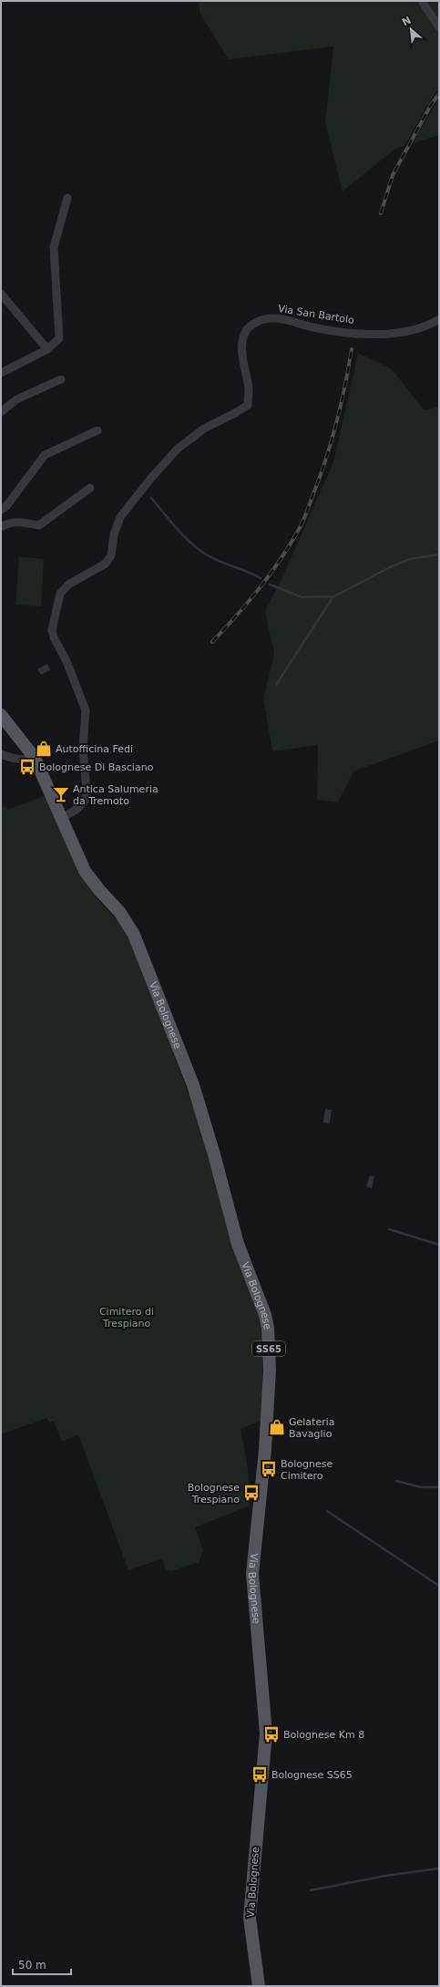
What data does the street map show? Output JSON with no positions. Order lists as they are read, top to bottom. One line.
{"streets":{"main road":["Via Bolognese","SS65"],"street":["Via San Bartolo"]},"crossings":[["Via San Bartolo","Via Bolognese"]],"parks":["Cimitero di Trespiano"],"places":{"shop":["Autofficina Fedi","Gelateria Bavaglio"],"bus stop":["Bolognese Di Basciano","Bolognese Cimitero","Bolognese Trespiano","Bolognese Km 8","Bolognese SS65"],"bar":["Antica Salumeria da Tremoto"]},"scale_bar":"50 m","north":"top left"}
